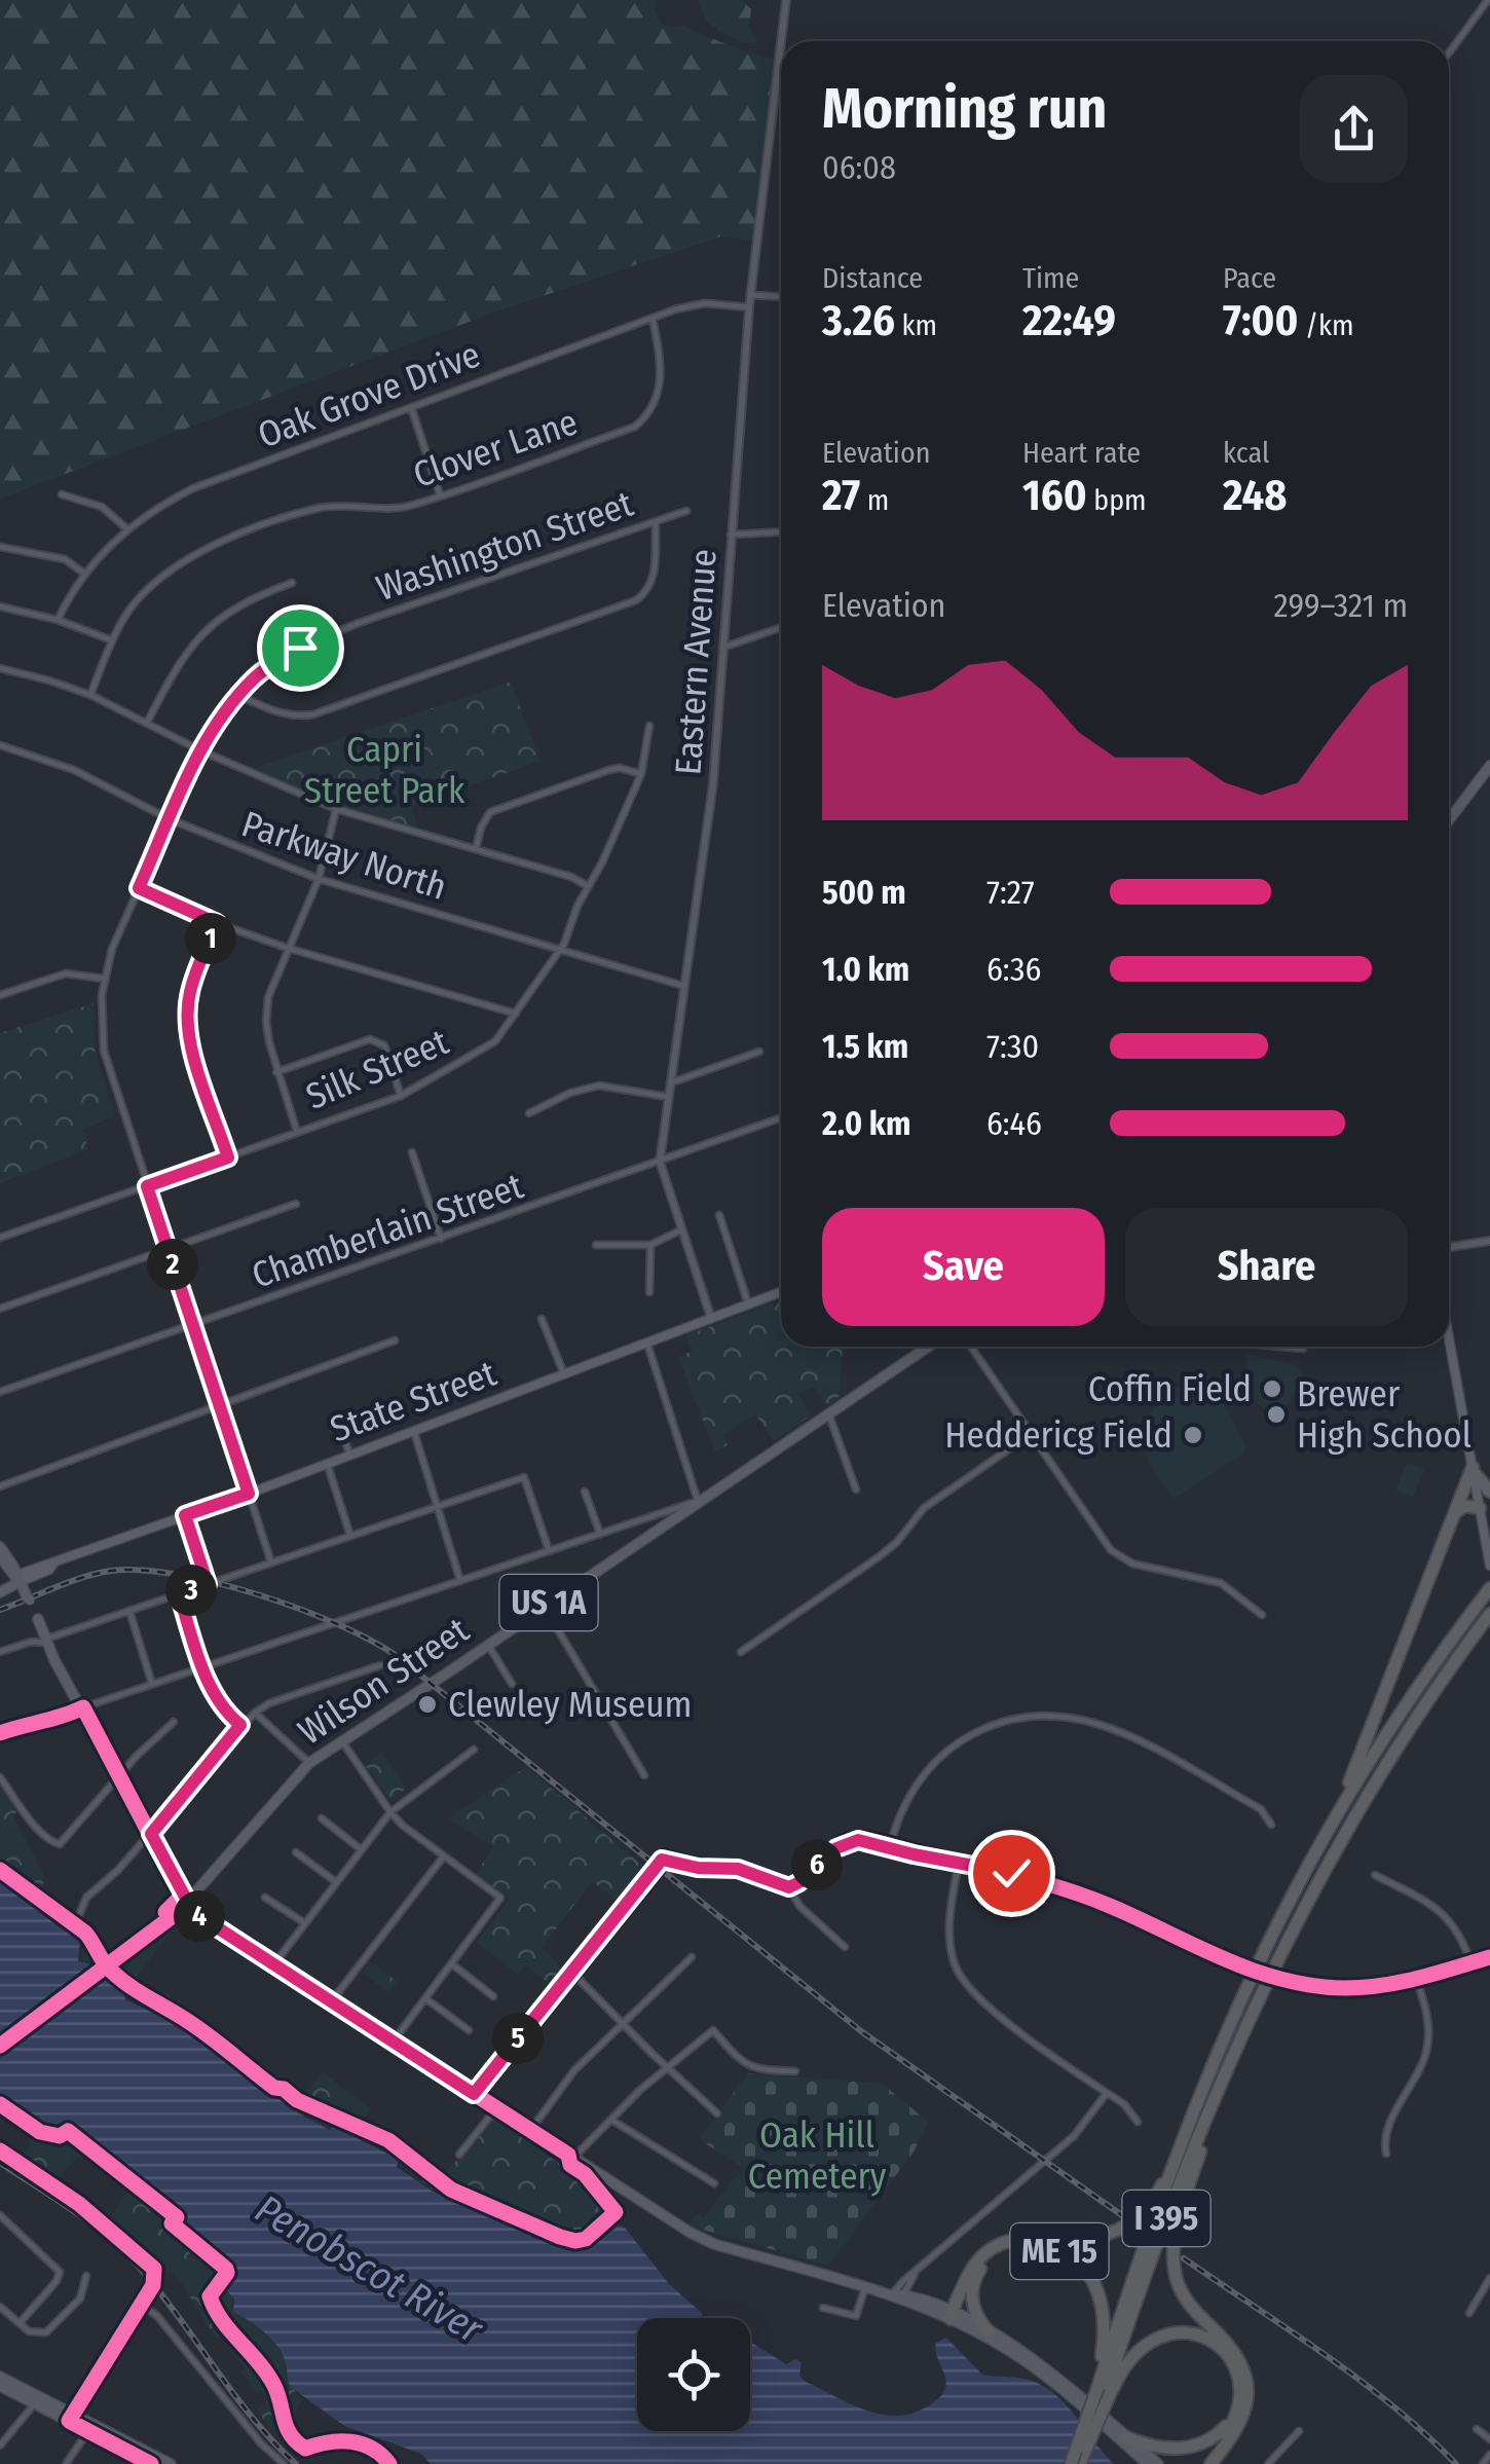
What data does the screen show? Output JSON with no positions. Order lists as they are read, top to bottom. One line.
{"streets":{"highway":["I 395","ME 15"],"main road":["State Street","US 1A","Wilson Street"],"street":["Oak Grove Drive","Clover Lane","Washington Street","Eastern Avenue","Parkway North","Silk Street","Chamberlain Street"]},"crossings":[["Oak Grove Drive","Clover Lane"],["Oak Grove Drive","Eastern Avenue"],["Washington Street","Parkway North"],["Washington Street","Silk Street"],["Washington Street","Chamberlain Street"],["Washington Street","State Street"],["Eastern Avenue","Parkway North"],["Eastern Avenue","Chamberlain Street"],["Eastern Avenue","State Street"],["Parkway North","Silk Street"],["I 395","ME 15"]],"water":["Penobscot River"],"parks":["Capri Street Park","Oak Hill Cemetery"],"places":["Coffin Field","Brewer High School","Heddericg Field","Clewley Museum"],"page":{"heading":["Morning run","06:08"],"stats":[["Distance","3.26 km"],["Time","22:49"],["Pace","7:00 /km"],["Elevation","27 m"],["Heart rate","160 bpm"],["kcal","248"]],"chart":["Elevation","299–321 m"],"list":[{"name":"500 m","note":"7:27"},{"name":"1.0 km","note":"6:36"},{"name":"1.5 km","note":"7:30"},{"name":"2.0 km","note":"6:46"}],"pins":["1","2","3","6","4","5"],"buttons":["Save","Share"]}}
